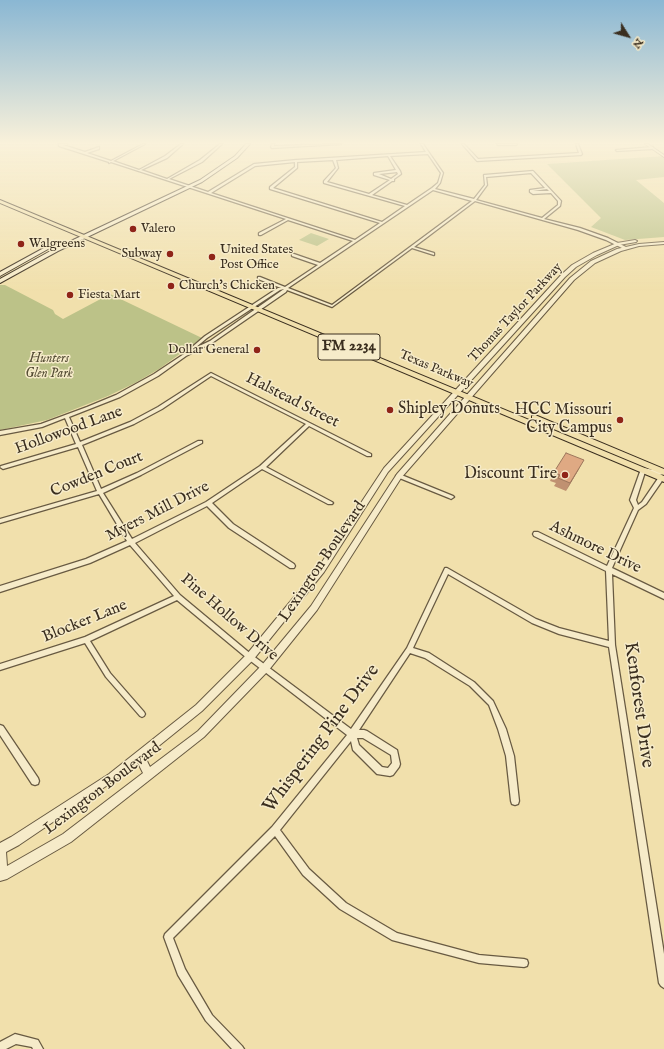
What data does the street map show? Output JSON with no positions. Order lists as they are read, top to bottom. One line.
{"streets":{"main road":["FM 2234","Texas Parkway"],"street":["Thomas Taylor Parkway","Halstead Street","Hollowood Lane","Cowden Court","Myers Mill Drive","Ashmore Drive","Lexington Boulevard","Pine Hollow Drive","Blocker Lane","Kenforest Drive","Whispering Pine Drive"]},"crossings":[["Thomas Taylor Parkway","Texas Parkway"],["Thomas Taylor Parkway","Lexington Boulevard"],["Texas Parkway","Lexington Boulevard"],["Texas Parkway","Kenforest Drive"],["Halstead Street","Hollowood Lane"],["Halstead Street","Myers Mill Drive"],["Hollowood Lane","Pine Hollow Drive"],["Cowden Court","Pine Hollow Drive"],["Myers Mill Drive","Pine Hollow Drive"],["Ashmore Drive","Kenforest Drive"],["Lexington Boulevard","Pine Hollow Drive"],["Pine Hollow Drive","Blocker Lane"],["Pine Hollow Drive","Whispering Pine Drive"],["Kenforest Drive","Whispering Pine Drive"]],"parks":["Hunters Glen Park"],"places":["Valero","Walgreens","Subway","United States Post Office","Church's Chicken","Fiesta Mart","Dollar General","Shipley Donuts","HCC Missouri City Campus","Discount Tire"],"north":"bottom right"}
